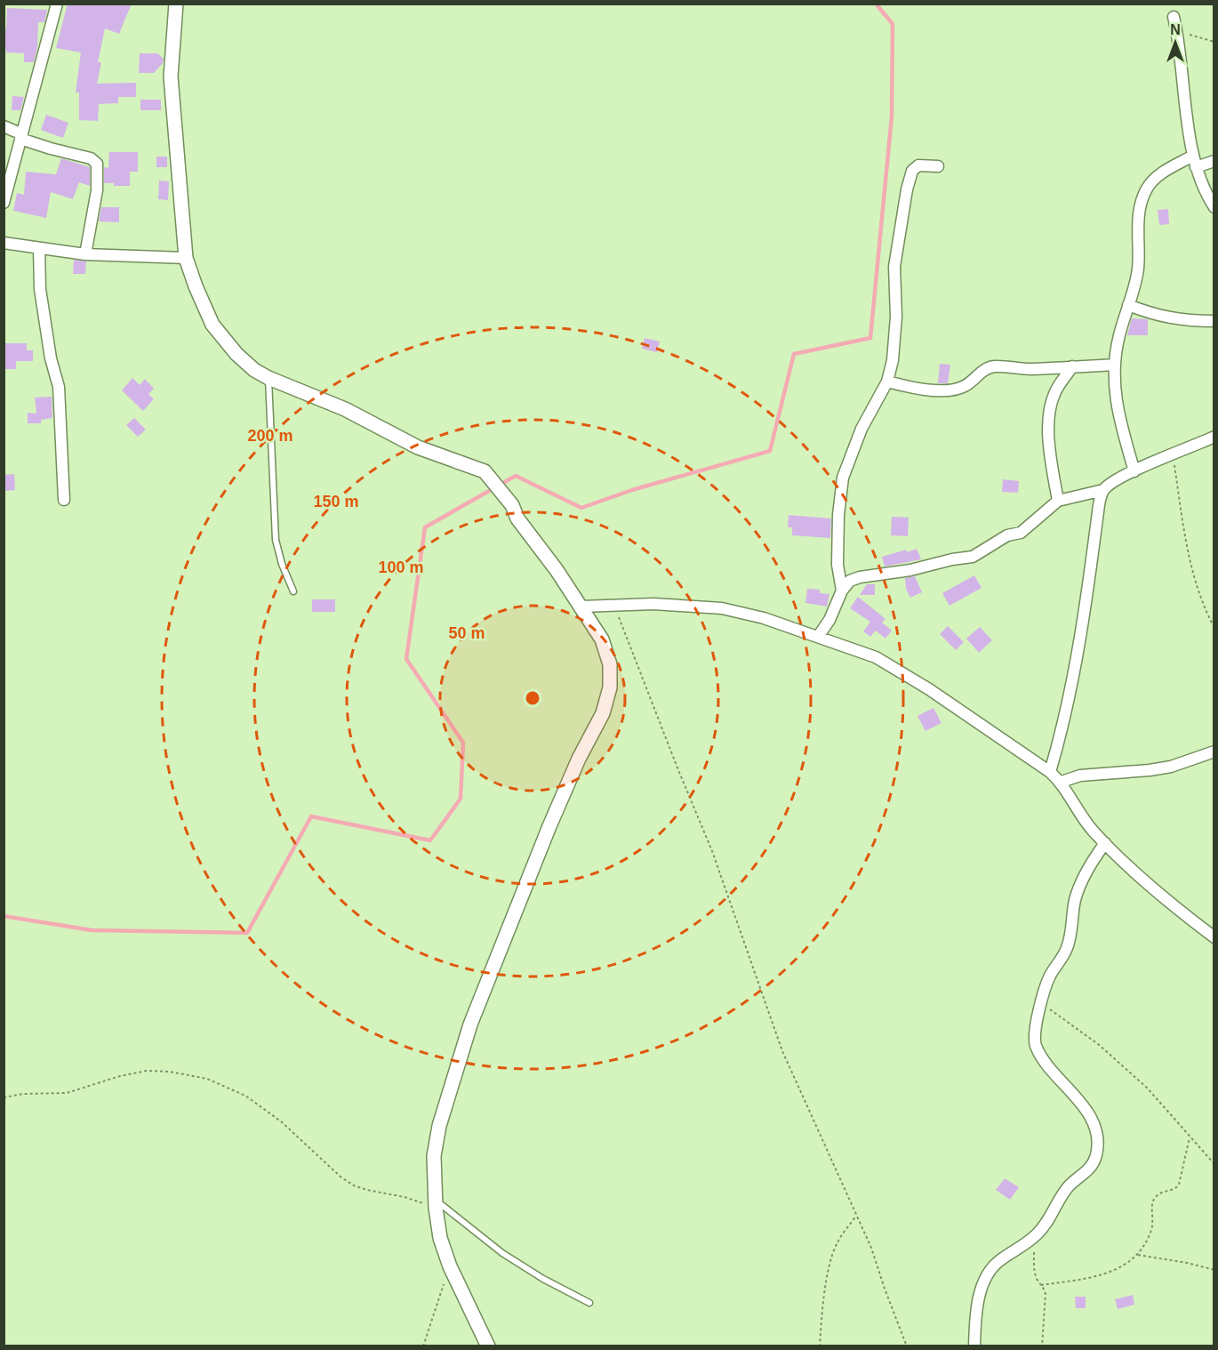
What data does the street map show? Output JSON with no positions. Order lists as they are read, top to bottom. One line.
{"north":"top","rings":["200 m","150 m","100 m","50 m"]}
